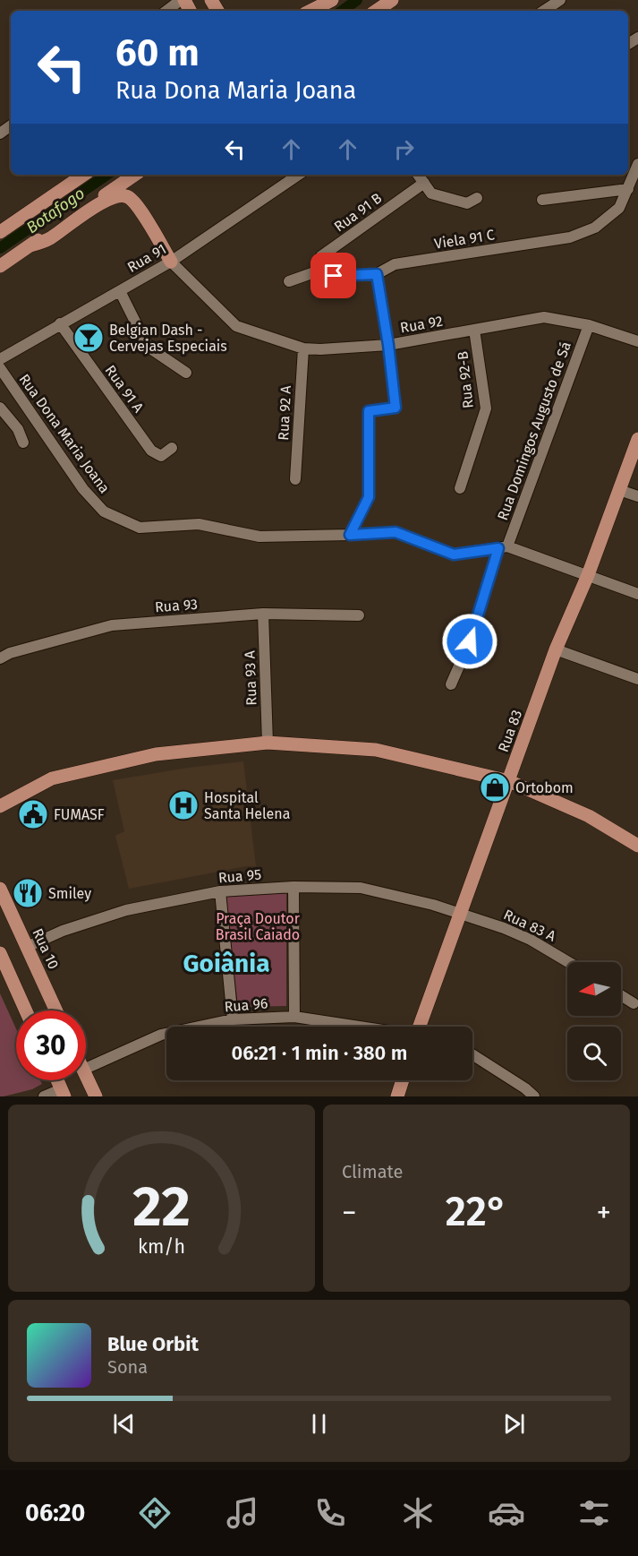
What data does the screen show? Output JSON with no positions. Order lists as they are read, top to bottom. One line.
{"streets":{"main road":["Rua 83","Rua 10"],"street":["Rua 91 B","Viela 91 C","Rua 91","Rua 92","Rua 92-B","Rua 91 A","Rua 92 A","Rua Domingos Augusto de Sá","Rua Dona Maria Joana","Rua 93","Rua 93 A","Rua 95","Rua 83 A","Rua 96"]},"crossings":[["Rua 91 B","Viela 91 C"],["Rua 91","Rua 92"],["Rua 91","Rua 91 A"],["Rua 92","Rua 92-B"],["Rua 92","Rua 92 A"],["Rua 92","Rua Domingos Augusto de Sá"],["Rua Domingos Augusto de Sá","Rua Dona Maria Joana"],["Rua Dona Maria Joana","Rua 83"],["Rua 93","Rua 93 A"],["Rua 83","Rua 95"],["Rua 83","Rua 83 A"],["Rua 95","Rua 83 A"],["Rua 95","Rua 10"]],"districts":["Goiânia"],"water":["Botafogo"],"parks":["Praça Doutor Brasil Caiado"],"places":{"bar":["Belgian Dash - Cervejas Especiais"],"shop":["Ortobom"],"hospital":["Hospital Santa Helena"],"public building":["FUMASF"],"restaurant":["Smiley"]},"north":"left","page":{"turn":["60 m","Rua Dona Maria Joana"],"limit":"30","trip":"06:21 · 1 min · 380 m","tile":"Climate","heat":["−","22°","+"],"song":["Blue Orbit","Sona"],"tabs":"06:20","gauge":["22","km/h"]}}
